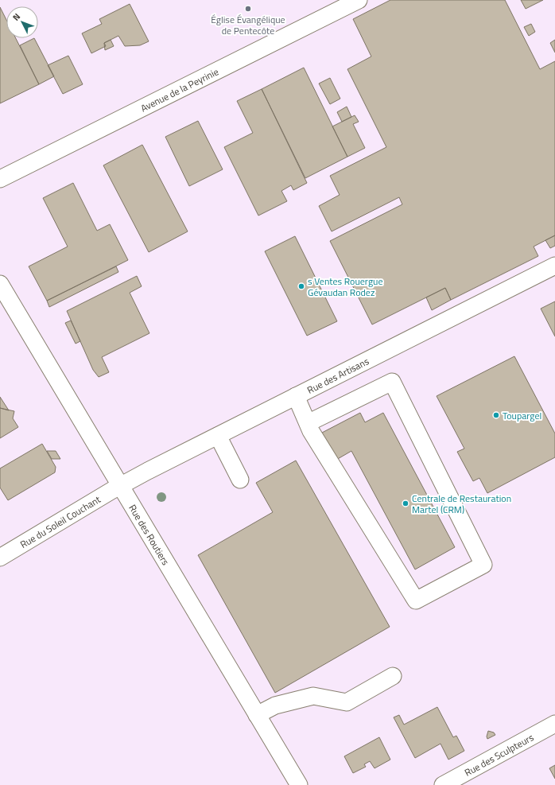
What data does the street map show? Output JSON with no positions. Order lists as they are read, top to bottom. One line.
{"streets":{"street":["Avenue de la Peyrinie","Rue des Artisans","Rue du Soleil Couchant","Rue des Routiers","Rue des Sculpteurs"]},"crossings":[["Rue des Artisans","Rue du Soleil Couchant"],["Rue des Artisans","Rue des Routiers"],["Rue du Soleil Couchant","Rue des Routiers"]],"places":["Église Évangélique de Pentecôte","s Ventes Rouergue Gévaudan Rodez","Toupargel","Centrale de Restauration Martel (CRM)"],"north":"top left"}
